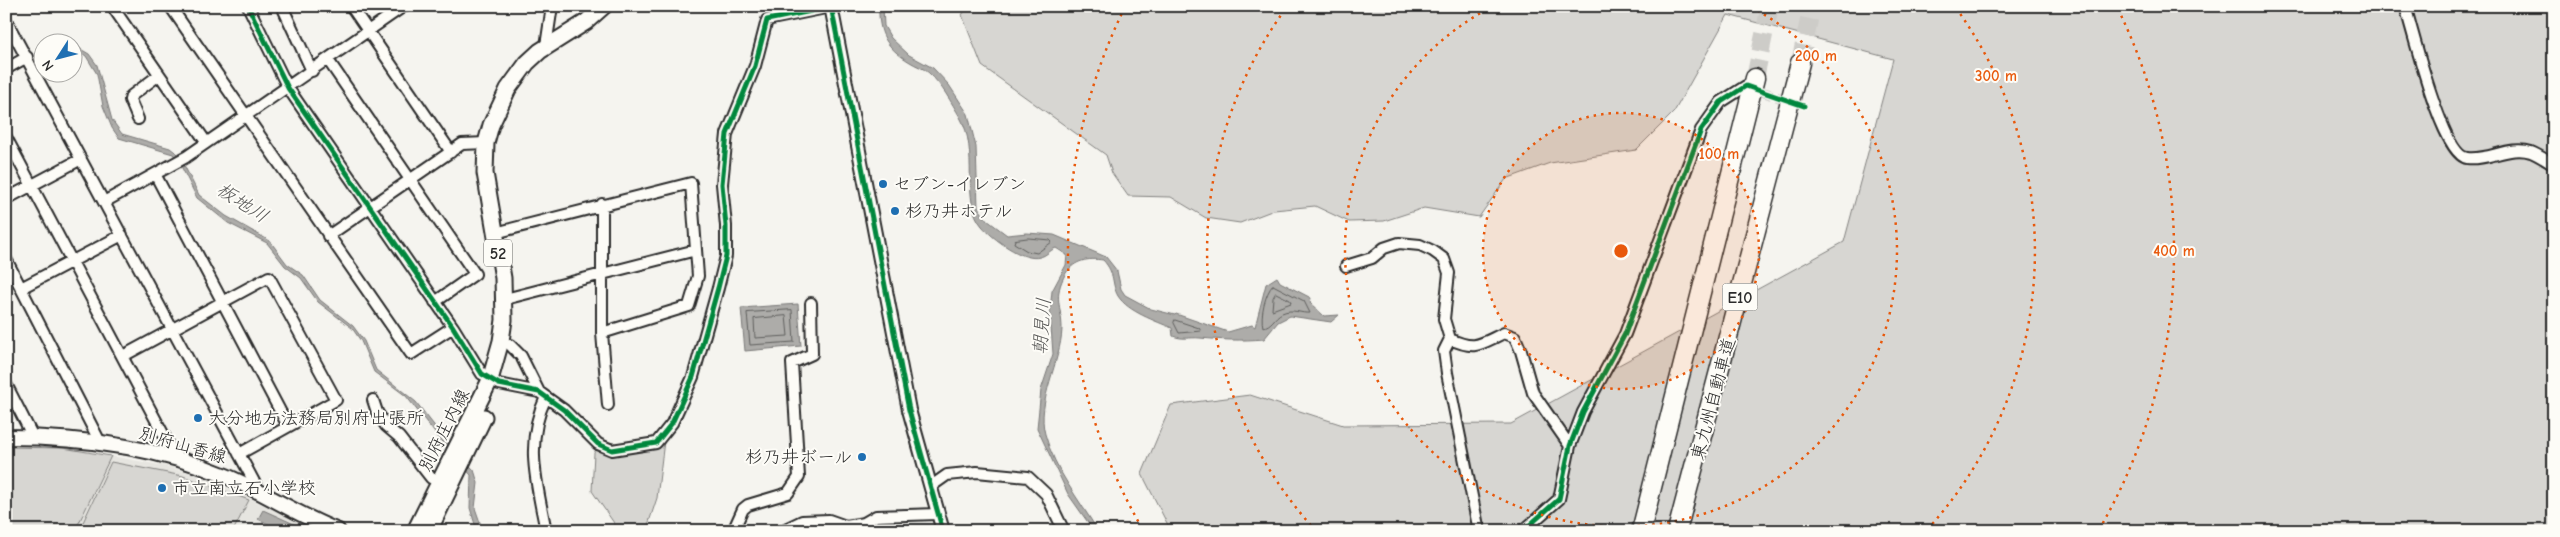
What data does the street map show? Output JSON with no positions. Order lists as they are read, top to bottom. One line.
{"streets":{"highway":["E10","東九州自動車道"],"main road":["52","別府庄内線","別府山香線"]},"water":["板地川","朝見川"],"places":["セブン-イレブン","杉乃井ホテル","大分地方法務局別府出張所","杉乃井ボール","市立南立石小学校"],"north":"bottom left","rings":["200 m","300 m","100 m","400 m"]}
